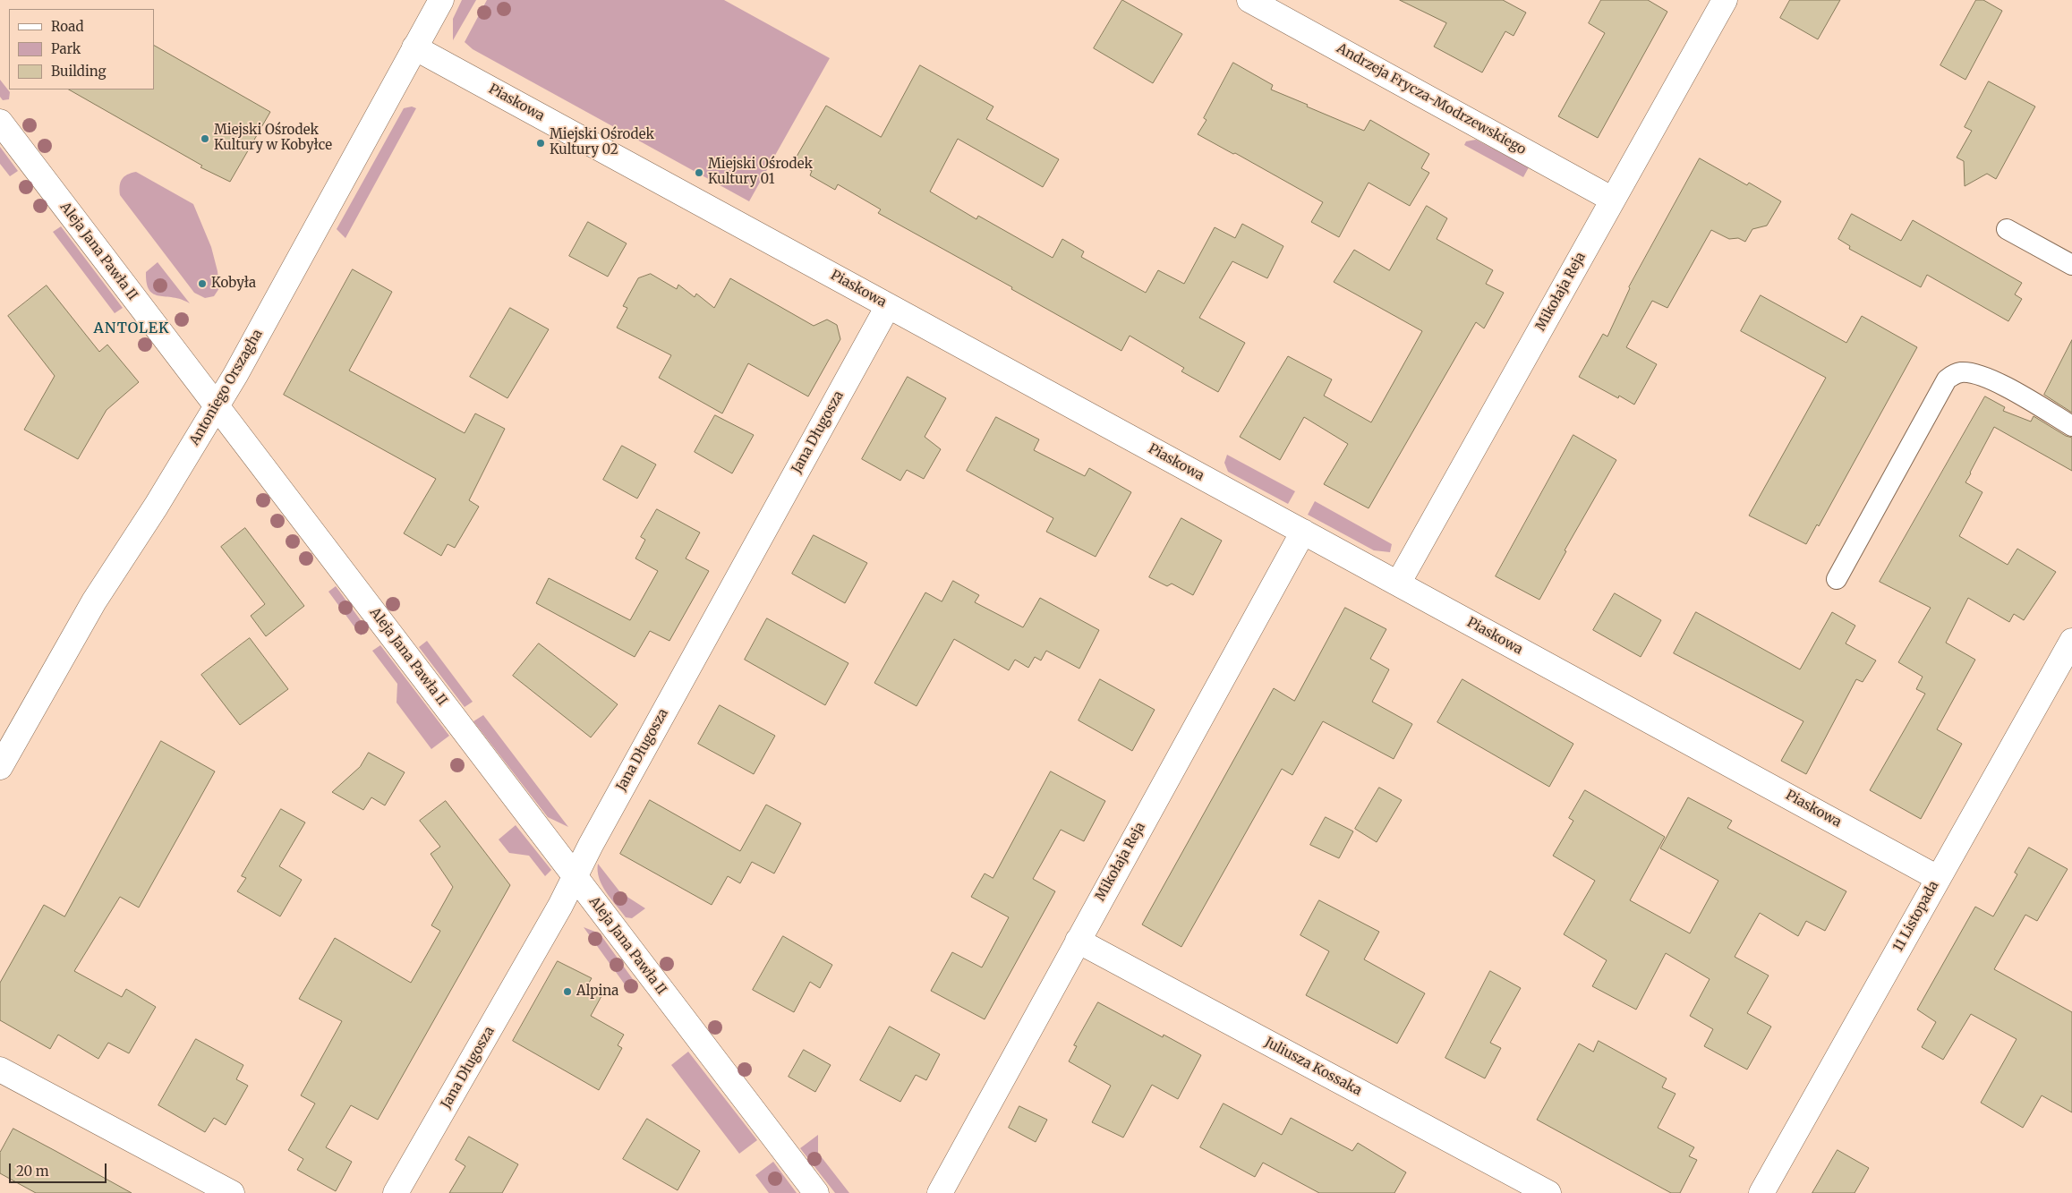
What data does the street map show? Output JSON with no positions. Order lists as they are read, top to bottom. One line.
{"streets":{"street":["Andrzeja Frycza-Modrzewskiego","Piaskowa","Aleja Jana Pawła II","Mikołaja Reja","Antoniego Orszagha","Jana Długosza","11 Listopada","Juliusza Kossaka"]},"crossings":[["Andrzeja Frycza-Modrzewskiego","Mikołaja Reja"],["Piaskowa","Mikołaja Reja"],["Piaskowa","Antoniego Orszagha"],["Piaskowa","Jana Długosza"],["Piaskowa","11 Listopada"],["Aleja Jana Pawła II","Antoniego Orszagha"],["Aleja Jana Pawła II","Jana Długosza"],["Mikołaja Reja","Juliusza Kossaka"]],"districts":["ANTOLEK"],"places":["Miejski Ośrodek Kultury w Kobyłce","Miejski Ośrodek Kultury 02","Miejski Ośrodek Kultury 01","Kobyła","Alpina"],"legend":["Road","Park","Building"],"scale_bar":"20 m"}
